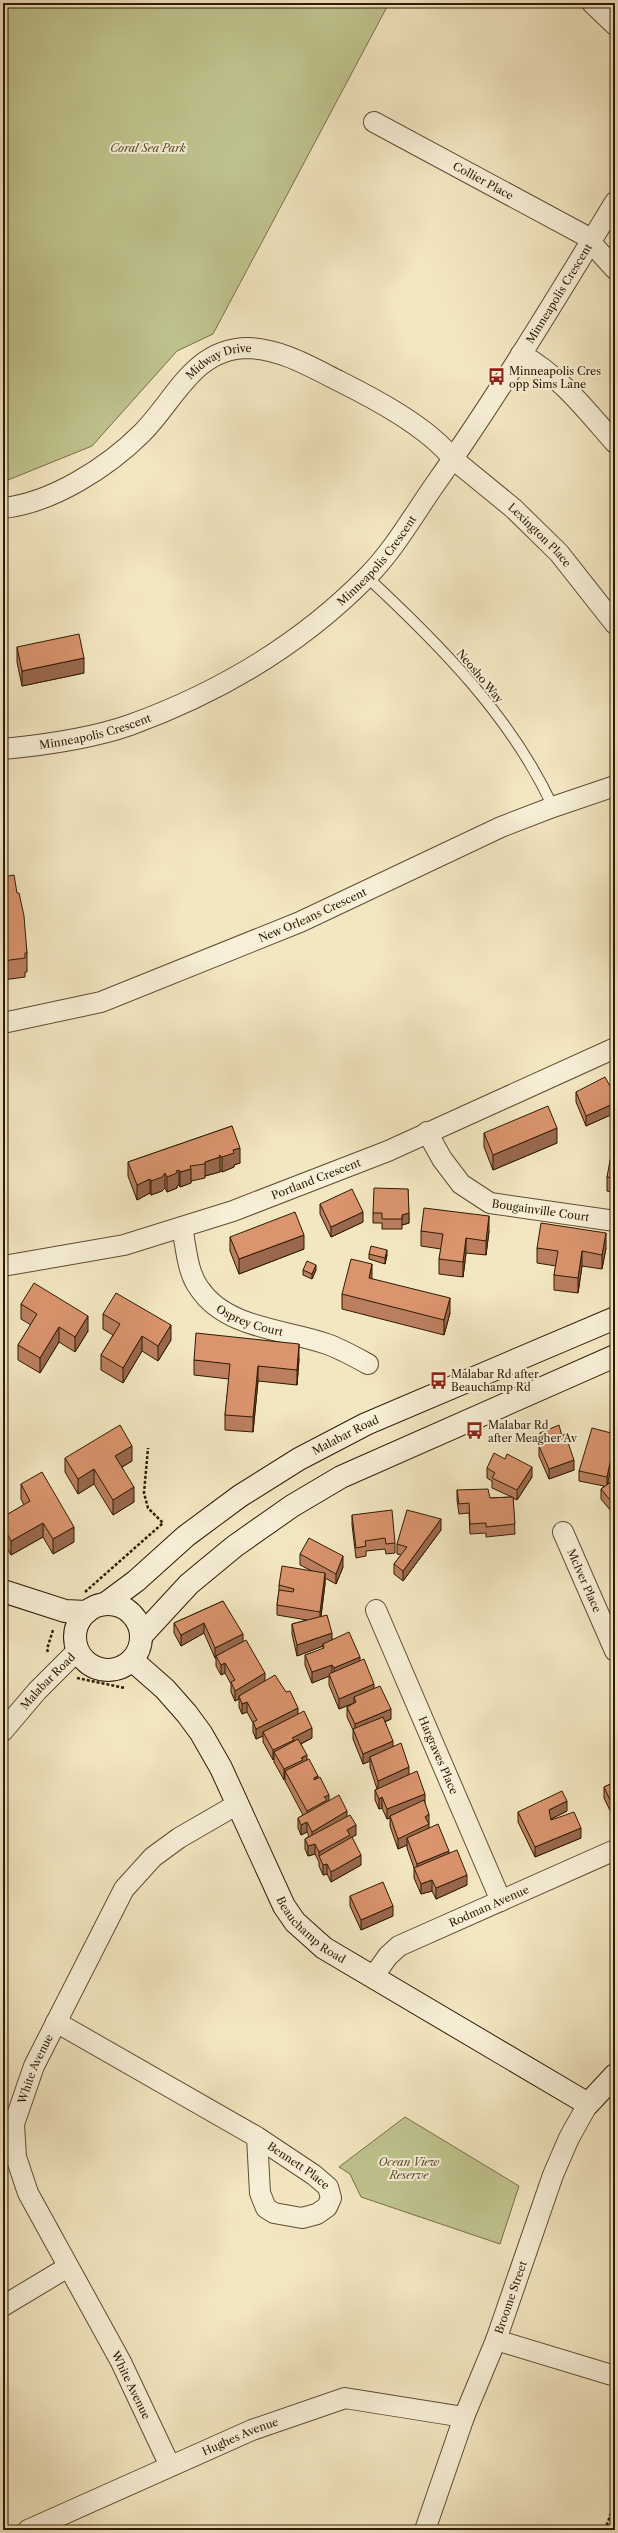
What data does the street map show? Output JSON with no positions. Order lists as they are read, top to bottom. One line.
{"streets":{"main road":["Malabar Road","Beauchamp Road","Broome Street"],"street":["Collier Place","Minneapolis Crescent","Midway Drive","Lexington Place","New Orleans Crescent","Portland Crescent","Bougainville Court","Osprey Court","McIver Place","Hargraves Place","Rodman Avenue","White Avenue","Bennett Place","Hughes Avenue"],"lane":["Neosho Way"]},"crossings":[["Collier Place","Minneapolis Crescent"],["Minneapolis Crescent","Midway Drive"],["Minneapolis Crescent","Lexington Place"],["Minneapolis Crescent","Neosho Way"],["Midway Drive","Lexington Place"],["Neosho Way","New Orleans Crescent"],["Portland Crescent","Bougainville Court"],["Portland Crescent","Osprey Court"],["Malabar Road","Beauchamp Road"],["Hargraves Place","Rodman Avenue"],["Rodman Avenue","Beauchamp Road"],["Beauchamp Road","White Avenue"],["Beauchamp Road","Broome Street"],["White Avenue","Bennett Place"],["White Avenue","Hughes Avenue"],["Broome Street","Hughes Avenue"]],"parks":["Coral Sea Park","Ocean View Reserve"],"places":{"bus stop":["Minneapolis Cres opp Sims Lane","Malabar Rd after Beauchamp Rd","Malabar Rd after Meagher Av"]}}
